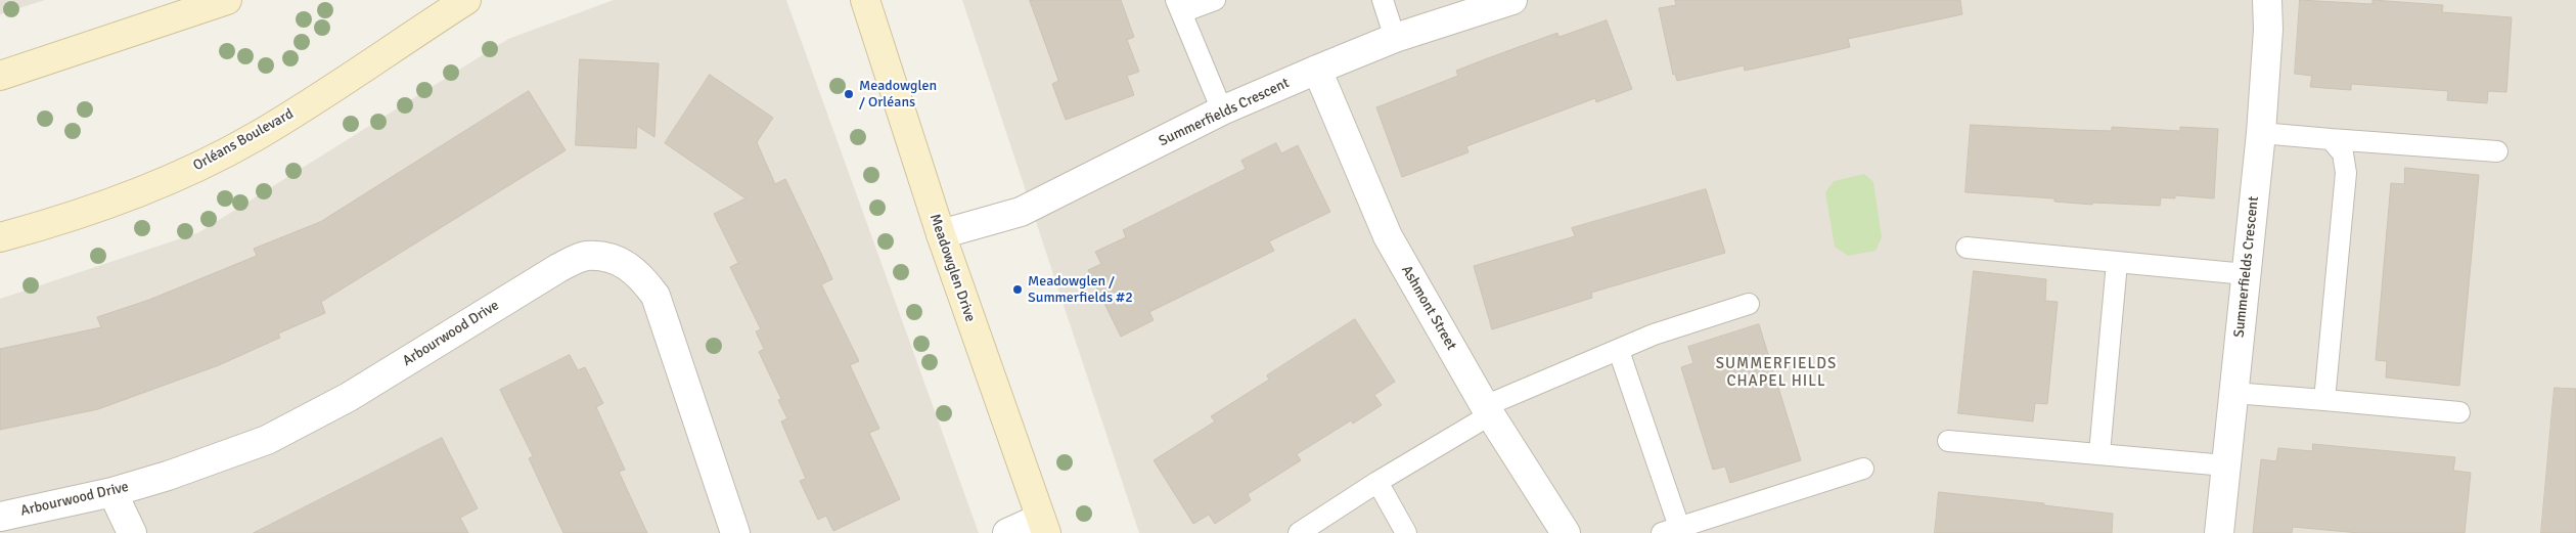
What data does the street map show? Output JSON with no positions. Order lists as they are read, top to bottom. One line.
{"streets":{"main road":["Orléans Boulevard","Meadowglen Drive"],"street":["Summerfields Crescent","Ashmont Street","Arbourwood Drive"]},"crossings":[["Summerfields Crescent","Meadowglen Drive"],["Summerfields Crescent","Ashmont Street"]],"districts":["SUMMERFIELDS CHAPEL HILL"],"places":["Meadowglen / Orléans","Meadowglen / Summerfields #2"]}
